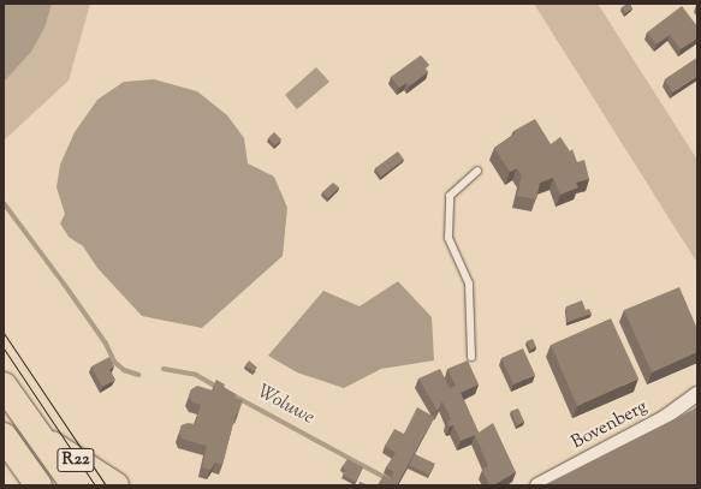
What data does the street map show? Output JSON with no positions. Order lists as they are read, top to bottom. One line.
{"streets":{"highway":["R22"],"street":["Bovenberg"]},"water":["Woluwe"]}
